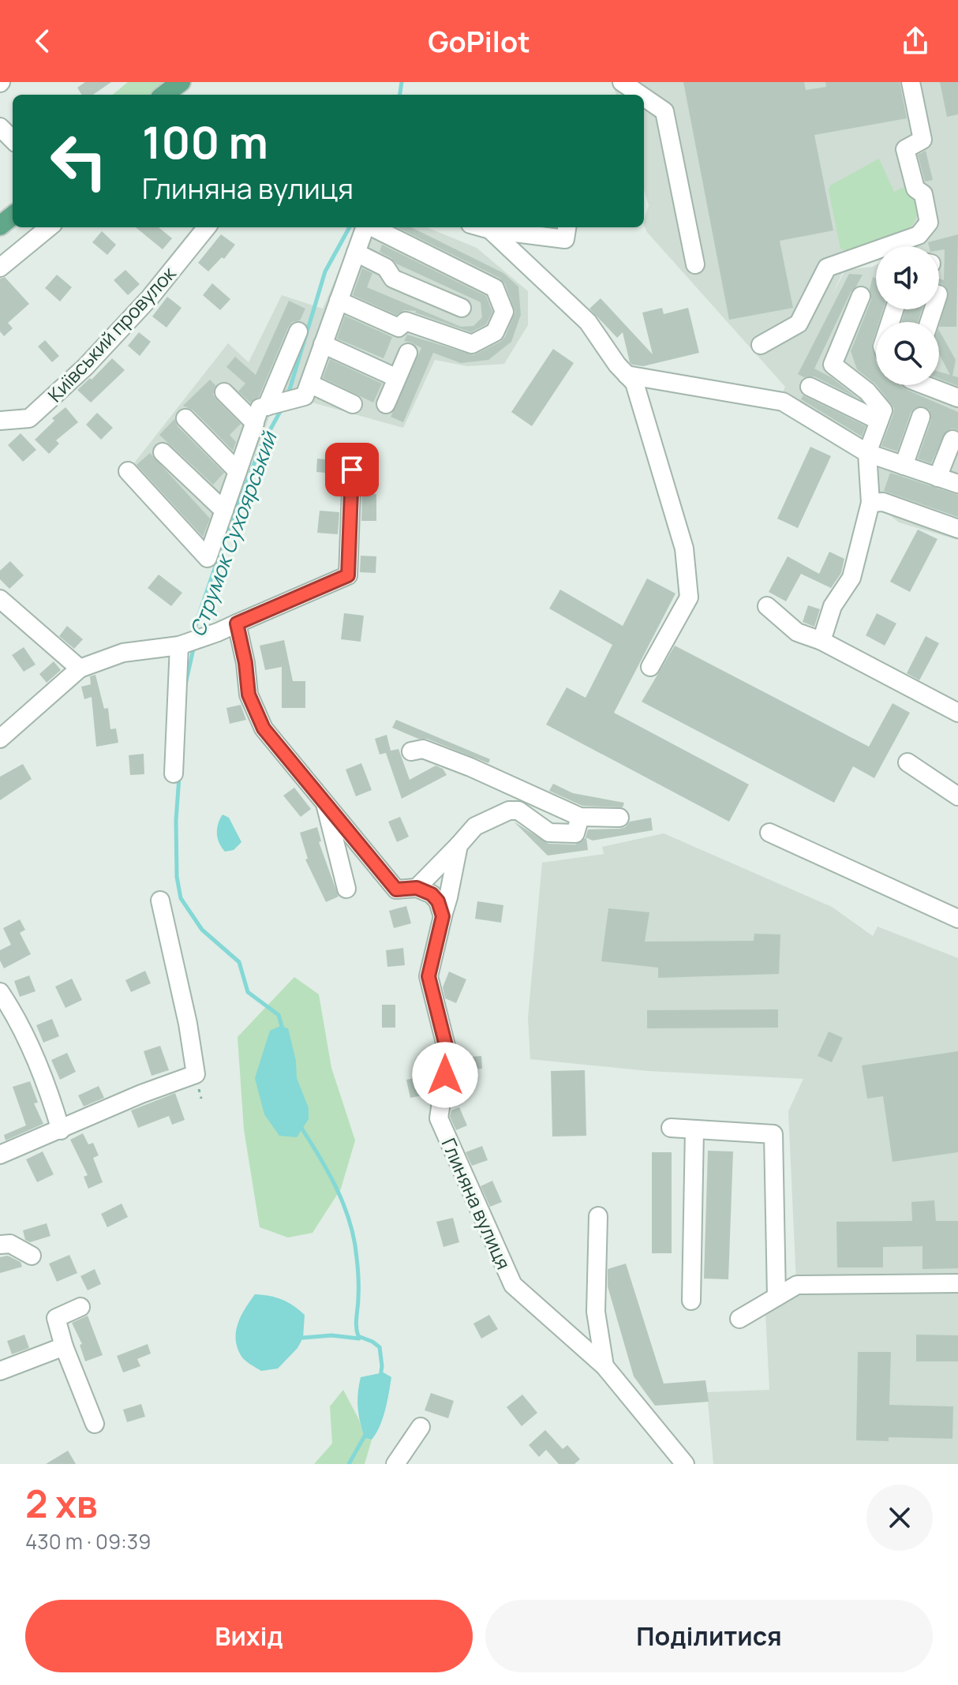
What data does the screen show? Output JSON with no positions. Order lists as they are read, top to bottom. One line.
{"streets":{"street":["Київський провулок","Глиняна вулиця"]},"water":["Струмок Сухоярський"],"page":{"header":"GoPilot","turn":["100 m","Глиняна вулиця"],"heading":["2 хв","430 m · 09:39"],"buttons":["Вихід","Поділитися"]}}
